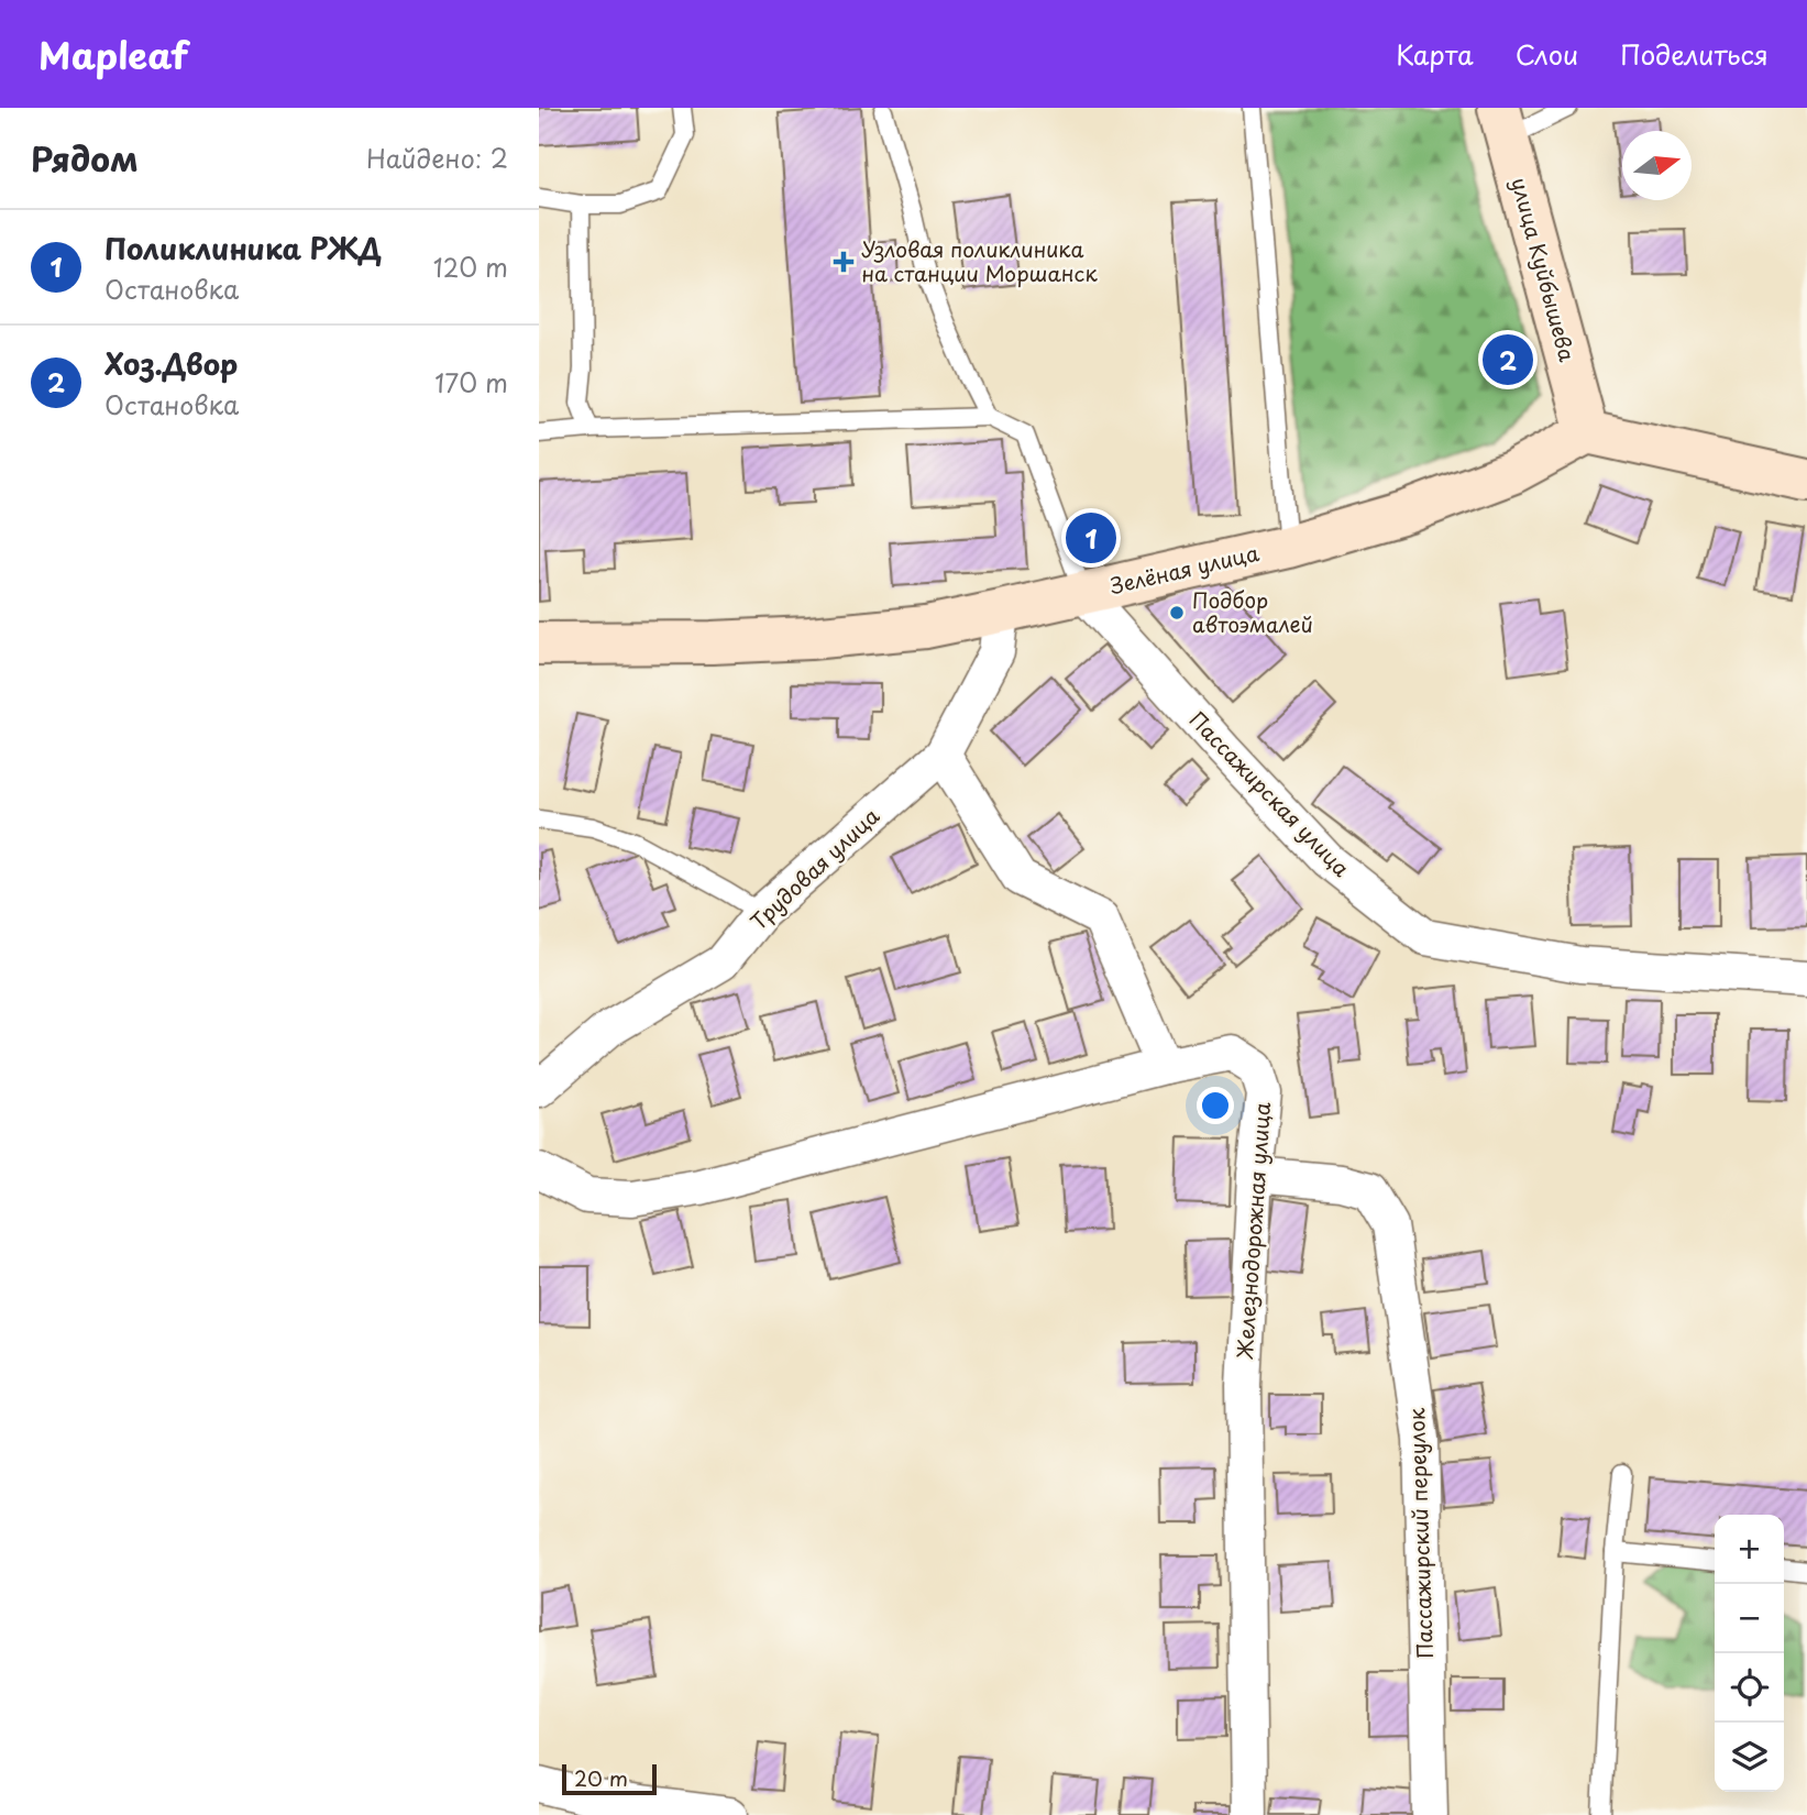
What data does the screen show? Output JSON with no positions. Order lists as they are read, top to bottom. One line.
{"streets":{"street":["улица Куйбышева","Зелёная улица","Пассажирская улица","Трудовая улица","Железнодорожная улица","Пассажирский переулок"]},"crossings":[["улица Куйбышева","Зелёная улица"],["Зелёная улица","Пассажирская улица"],["Железнодорожная улица","Пассажирский переулок"]],"places":{"health":["Узловая поликлиника на станции Моршанск"],"other":["Подбор автоэмалей"]},"scale_bar":"20 m","north":"right","page":{"header":"Mapleaf","nav":["Карта","Слои","Поделиться"],"heading":["Рядом","Найдено: 2"],"list":[{"mark":"1","name":"Поликлиника РЖД","note":"Остановка","value":"120 m"},{"mark":"2","name":"Хоз.Двор","note":"Остановка","value":"170 m"}],"pins":["2","1"],"map_buttons":["+","−"],"scale":"20 m"}}
